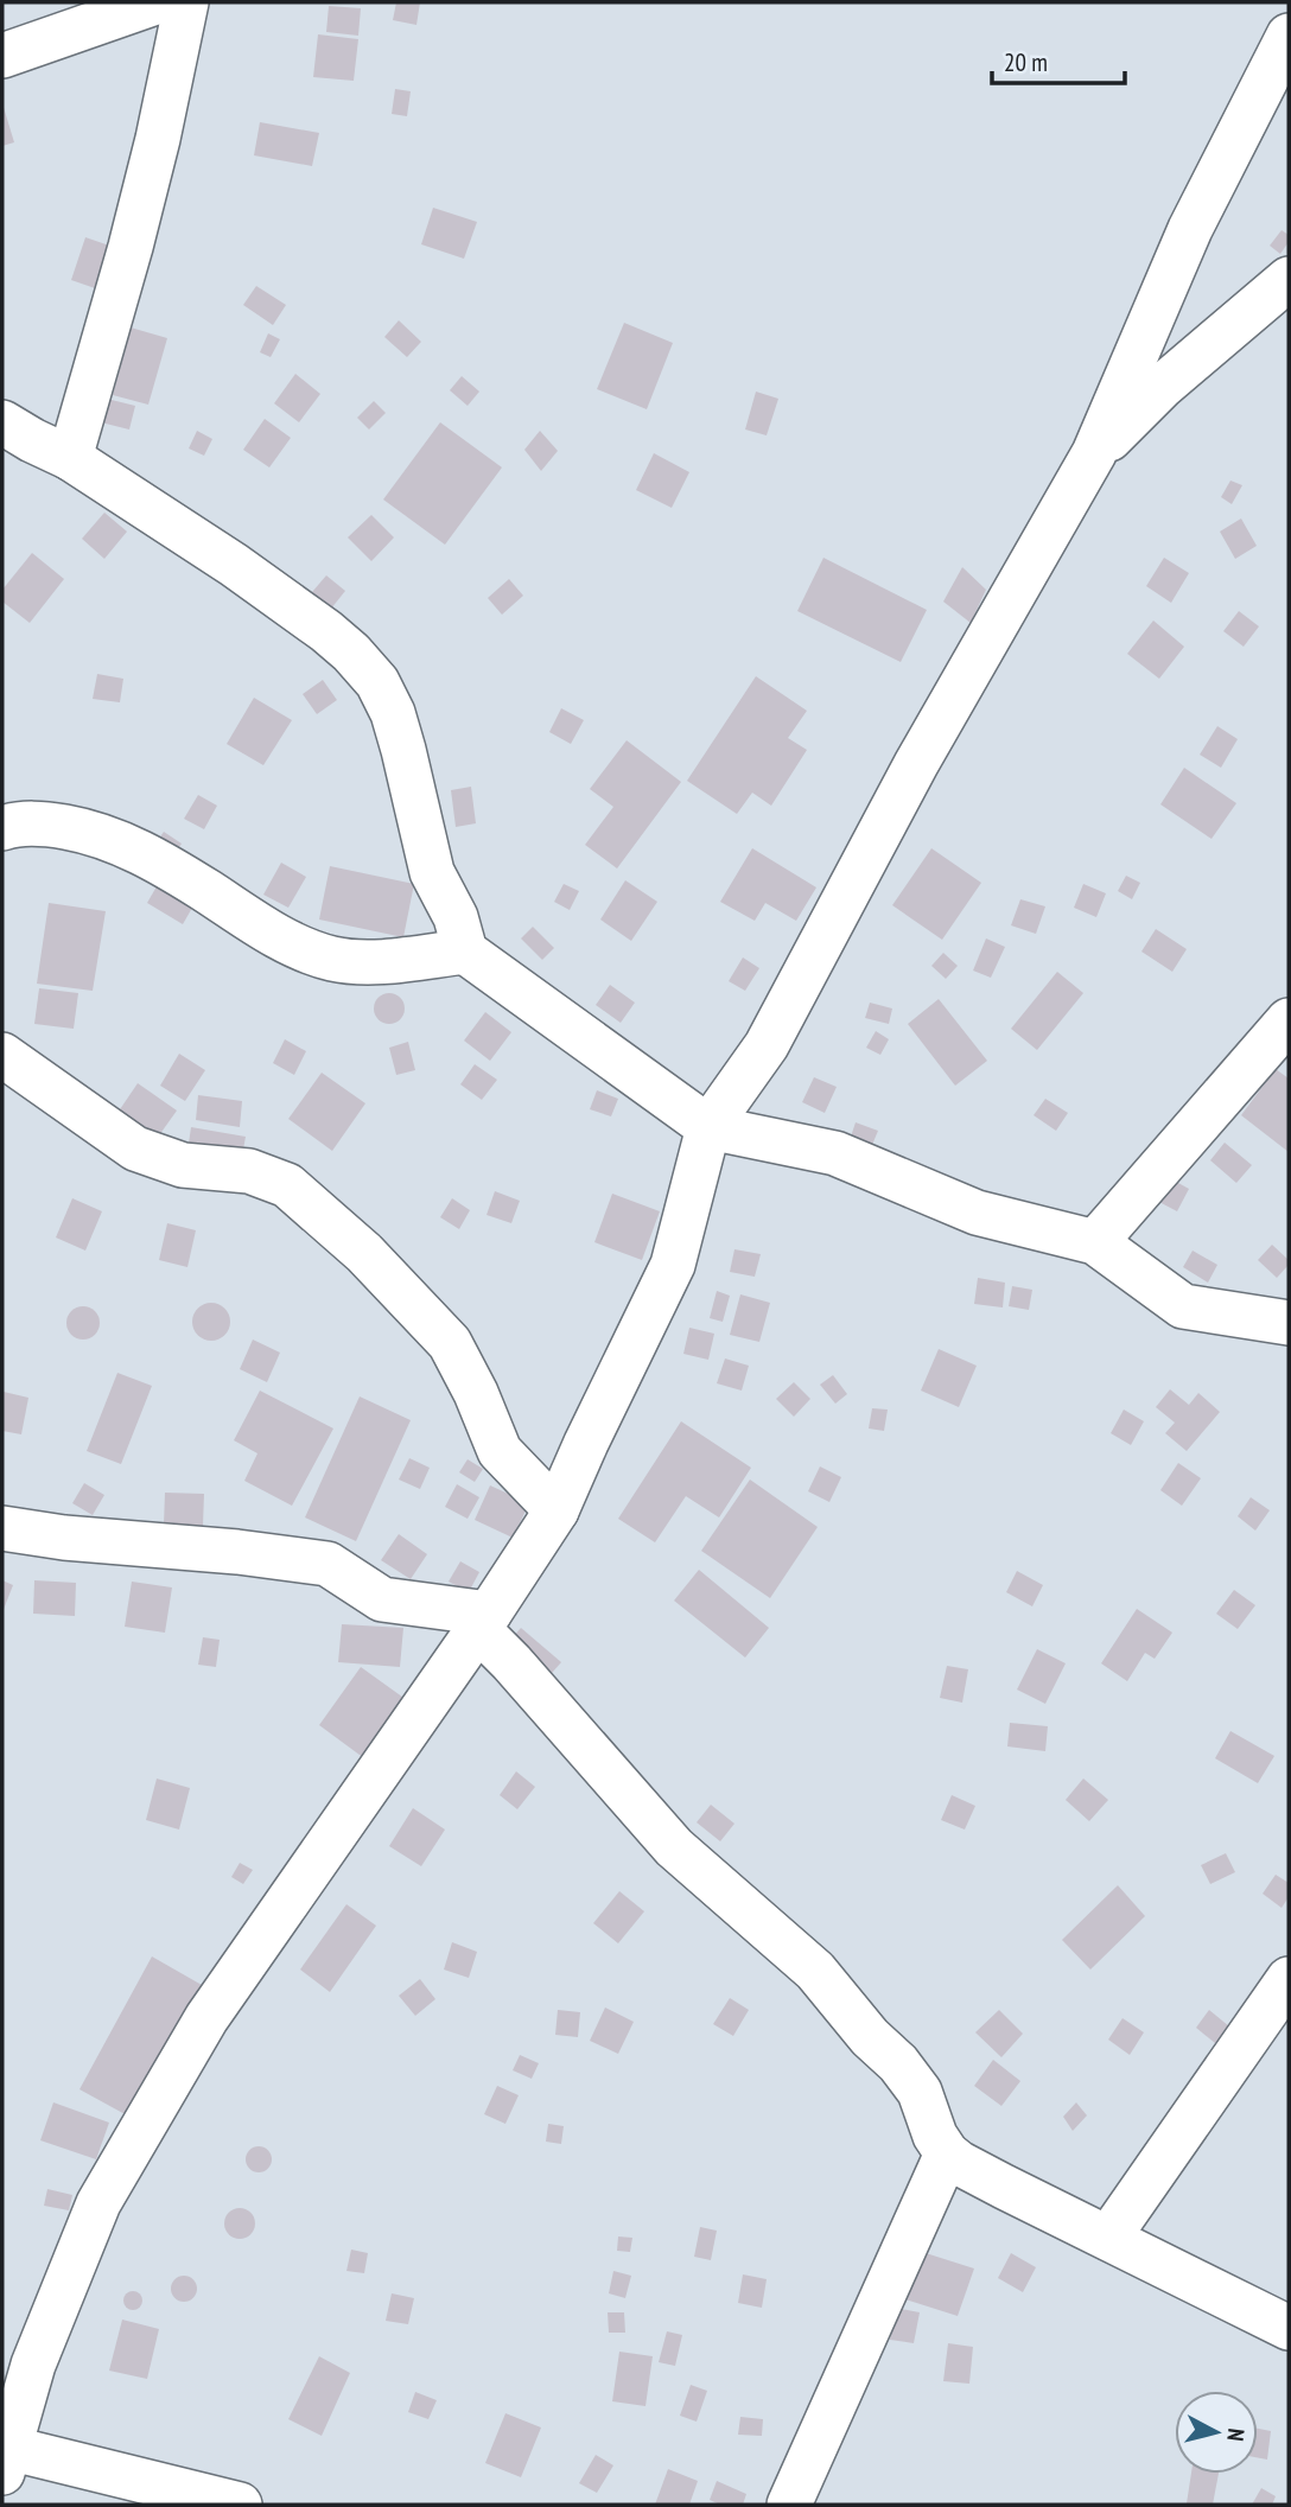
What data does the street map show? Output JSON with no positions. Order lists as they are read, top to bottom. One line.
{"scale_bar":"20 m","north":"right"}
